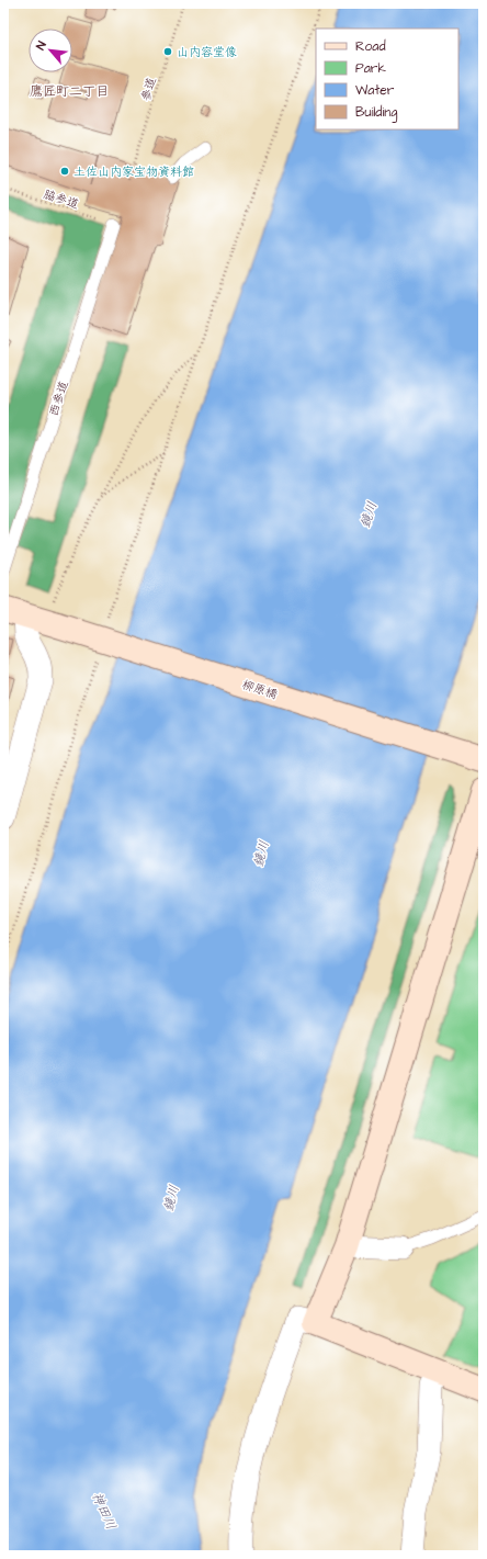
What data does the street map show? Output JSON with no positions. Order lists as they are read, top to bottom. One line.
{"streets":{"street":["柳原橋"],"lane":["西参道"],"path":["参道","脇参道"]},"crossings":[["脇参道","西参道"]],"districts":["鷹匠町二丁目"],"water":["鏡川","神田川"],"places":["山内容堂像","土佐山内家宝物資料館"],"legend":["Road","Park","Water","Building"],"north":"top left"}
